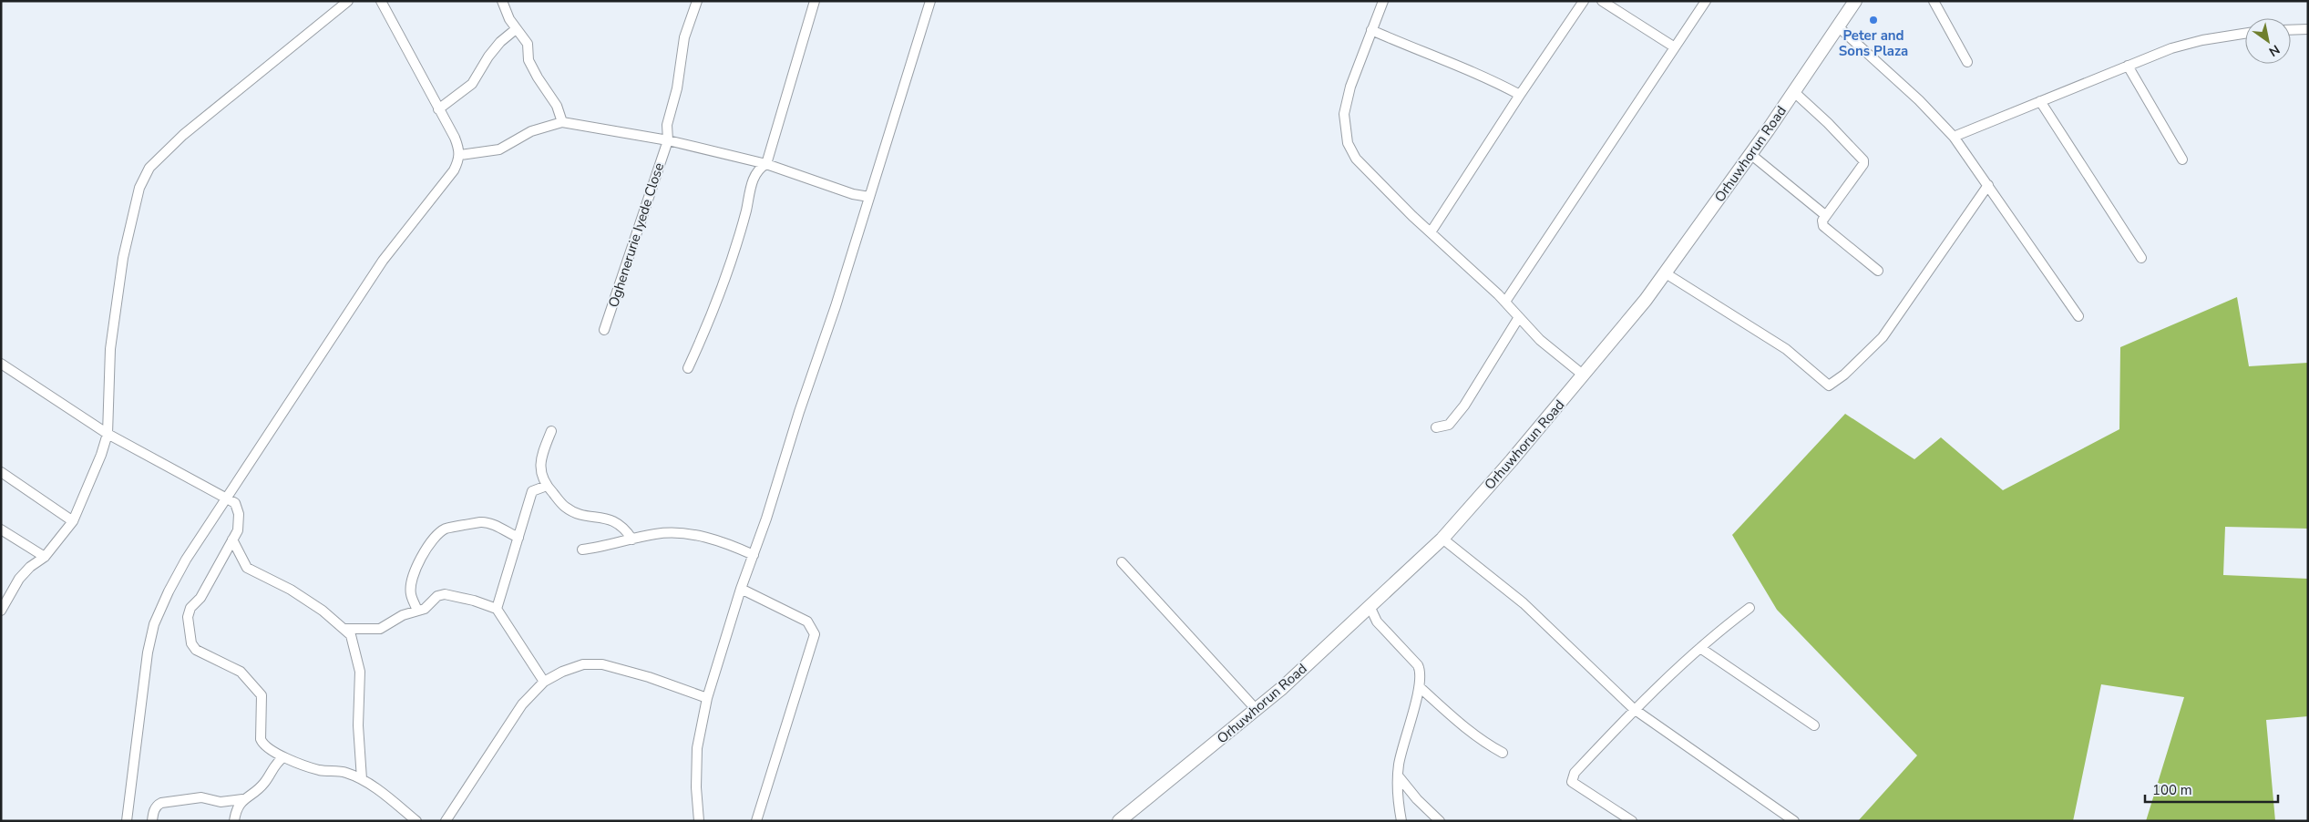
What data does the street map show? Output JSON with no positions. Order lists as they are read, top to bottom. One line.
{"streets":{"street":["Orhuwhorun Road","Oghenerurie Iyede Close"]},"places":["Peter and Sons Plaza"],"scale_bar":"100 m","north":"bottom right"}
